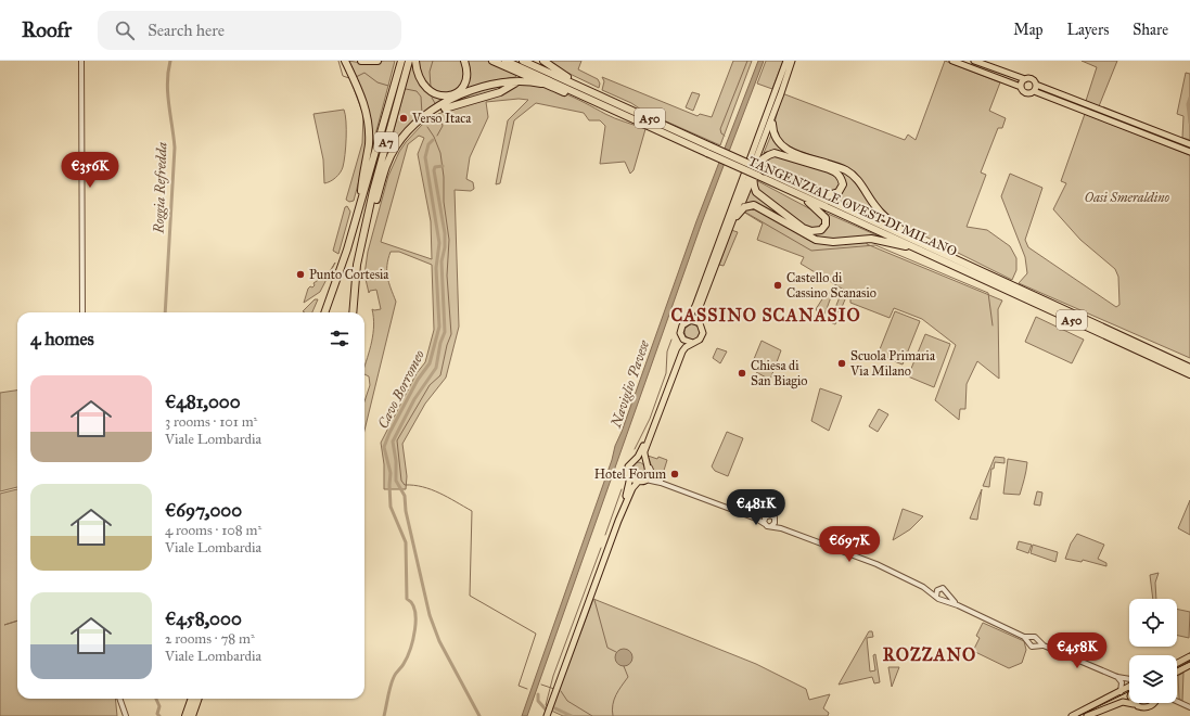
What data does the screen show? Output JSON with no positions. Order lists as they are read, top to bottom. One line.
{"streets":{"highway":["A50","A7","TANGENZIALE OVEST DI MILANO"]},"districts":["CASSINO SCANASIO","ROZZANO"],"water":["Roggia Refredda","Naviglio Pavese","Cavo Borromeo"],"parks":["Oasi Smeraldino"],"places":["Verso Itaca","Punto Cortesia","Castello di Cassino Scanasio","Scuola Primaria Via Milano","Chiesa di San Biagio","Hotel Forum"],"page":{"header":"Roofr","search":"Search here","nav":["Map","Layers","Share"],"price":["€356K","€481K","€697K","€458K"],"heading":"4 homes","list":[{"name":"€481,000","note":"3 rooms · 101 m² · Viale Lombardia"},{"name":"€697,000","note":"4 rooms · 108 m² · Viale Lombardia"},{"name":"€458,000","note":"2 rooms · 78 m² · Viale Lombardia"}]}}
